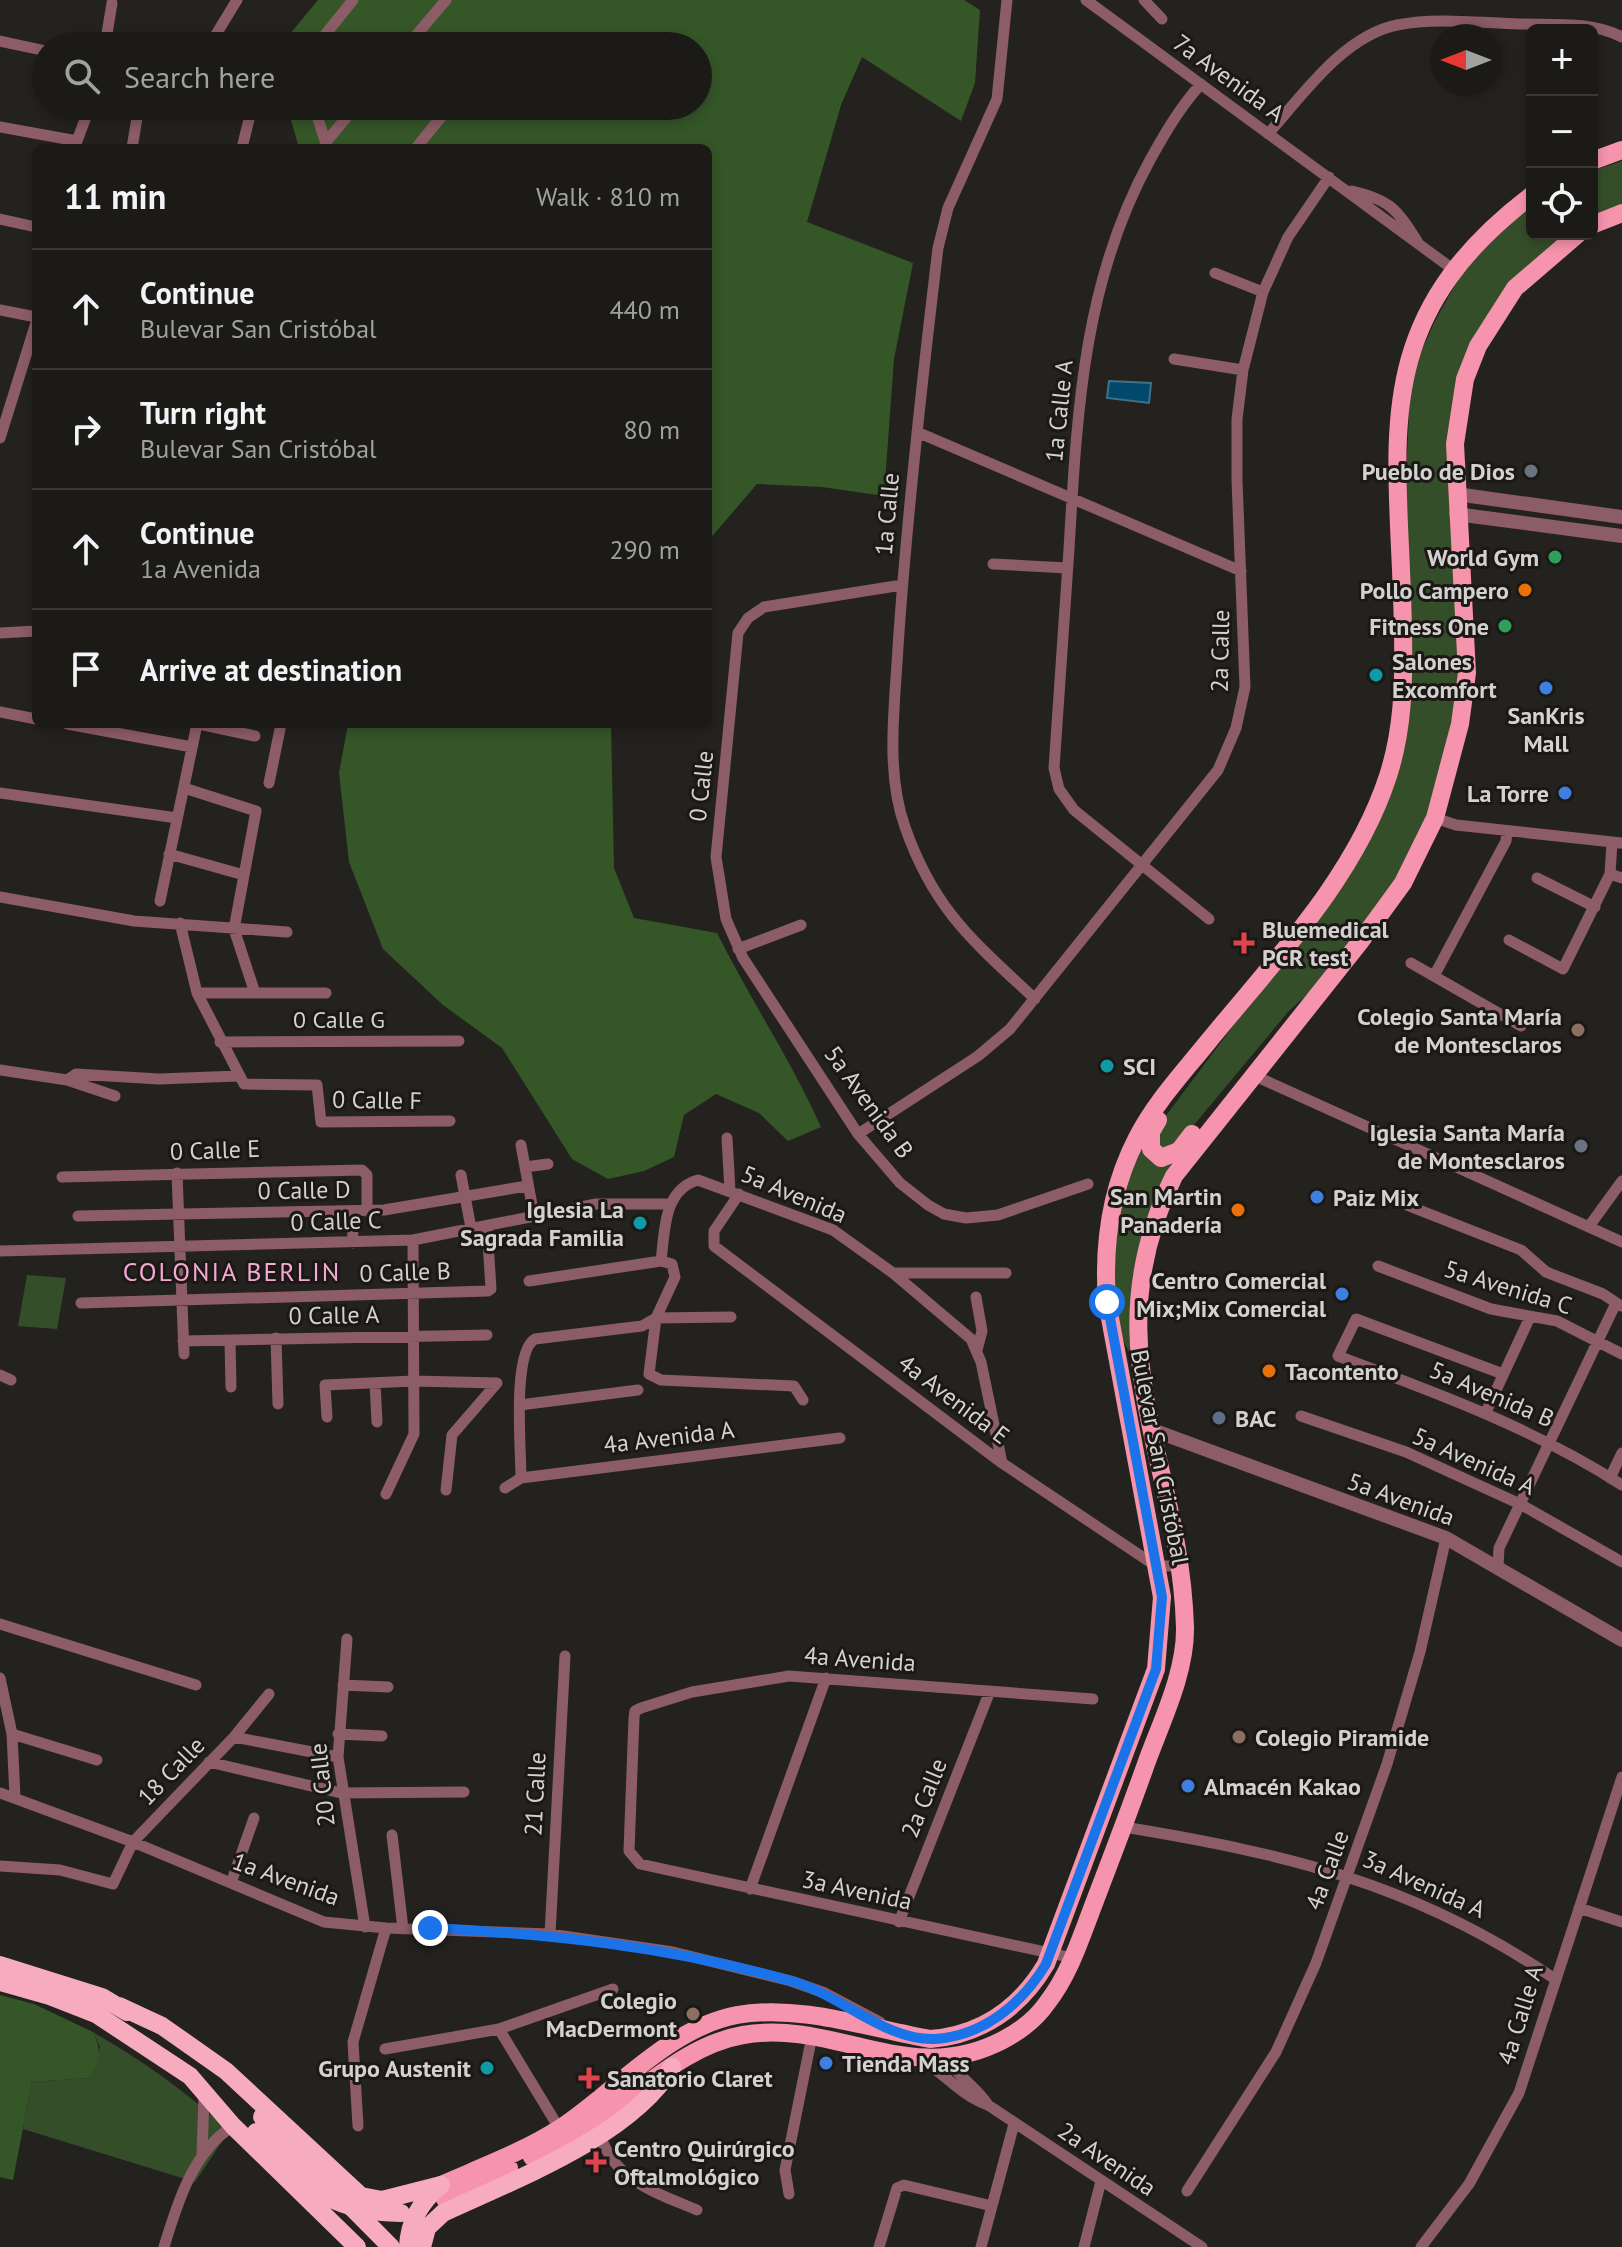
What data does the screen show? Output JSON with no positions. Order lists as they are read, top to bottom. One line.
{"streets":{"main road":["Bulevar San Cristóbal"],"street":["7a Avenida A","1a Calle A","1a Calle","2a Calle","0 Calle","0 Calle G","0 Calle F","5a Avenida B","0 Calle E","0 Calle D","5a Avenida","0 Calle C","0 Calle B","5a Avenida C","0 Calle A","4a Avenida E","4a Avenida A","5a Avenida A","4a Avenida","18 Calle","20 Calle","21 Calle","4a Calle","1a Avenida","3a Avenida A","3a Avenida","4a Calle A","2a Avenida"]},"crossings":[["7a Avenida A","1a Calle A"],["7a Avenida A","2a Calle"],["7a Avenida A","Bulevar San Cristóbal"],["1a Calle A","2a Calle"],["1a Calle","2a Calle"],["1a Calle","0 Calle"],["2a Calle","5a Avenida B"],["2a Calle","4a Avenida"],["2a Calle","3a Avenida"],["0 Calle","5a Avenida B"],["0 Calle E","0 Calle D"],["5a Avenida","0 Calle C"],["5a Avenida","4a Avenida E"],["5a Avenida","Bulevar San Cristóbal"],["5a Avenida","4a Calle"],["0 Calle C","0 Calle B"],["0 Calle B","0 Calle A"],["4a Avenida E","Bulevar San Cristóbal"],["Bulevar San Cristóbal","1a Avenida"],["Bulevar San Cristóbal","3a Avenida A"],["Bulevar San Cristóbal","3a Avenida"],["Bulevar San Cristóbal","2a Avenida"],["4a Avenida","3a Avenida"],["18 Calle","1a Avenida"],["20 Calle","1a Avenida"],["21 Calle","1a Avenida"],["4a Calle","3a Avenida A"],["3a Avenida A","4a Calle A"]],"districts":["COLONIA BERLIN"],"places":{"other":["Pueblo de Dios","World Gym","Pollo Campero","Fitness One","Salones Excomfort","SanKris Mall","La Torre","Colegio Santa María de Montesclaros","SCI","Iglesia Santa María de Montesclaros","Paiz Mix","San Martin Panadería","Iglesia La Sagrada Familia","Centro Comercial Mix;Mix Comercial","Tacontento","BAC","Colegio Piramide","Almacén Kakao","Colegio MacDermont","Tienda Mass","Grupo Austenit"],"health":["Bluemedical PCR test","Sanatorio Claret","Centro Quirúrgico Oftalmológico"]},"north":"left","page":{"map_buttons":["+","−"],"search":"Search here","heading":["11 min","Walk · 810 m"],"list":[["Continue","Bulevar San Cristóbal","440 m"],["Turn right","Bulevar San Cristóbal","80 m"],["Continue","1a Avenida","290 m"],"Arrive at destination"]}}
